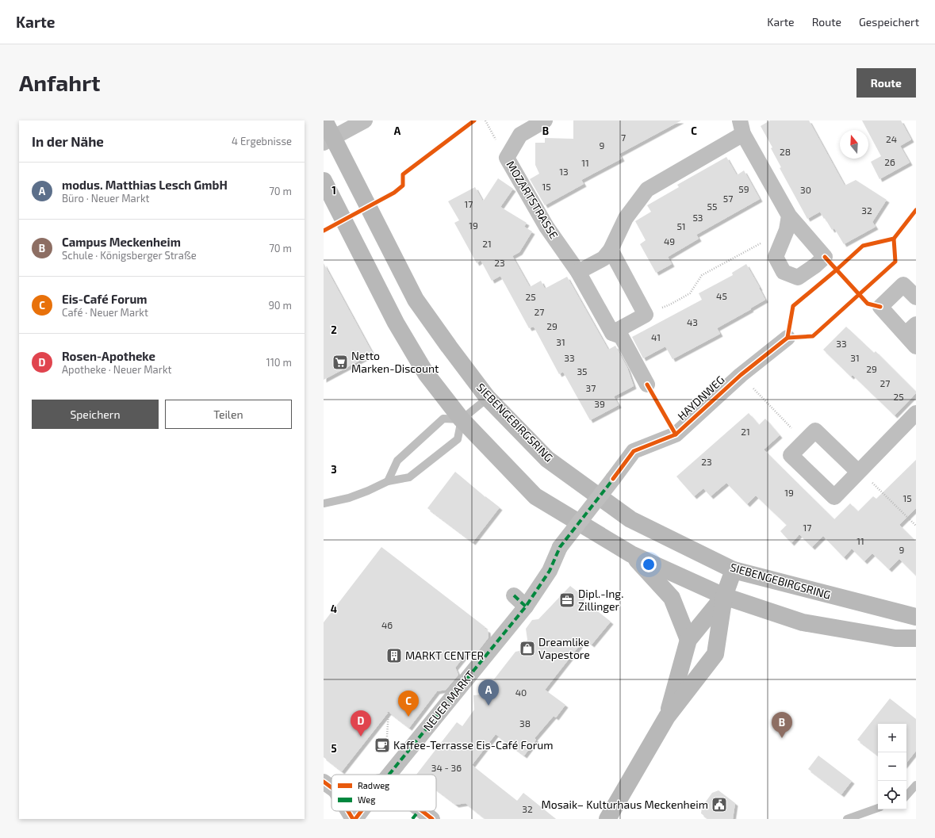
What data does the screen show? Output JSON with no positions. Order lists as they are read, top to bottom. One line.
{"streets":{"street":["MOZARTSTRASSE","HAYDNWEG","SIEBENGEBIRGSRING","NEUER MARKT"]},"crossings":[["HAYDNWEG","NEUER MARKT"]],"places":{"supermarket":["Netto Marken-Discount"],"office":["Dipl.-Ing. Zillinger"],"shop":["Dreamlike Vapestore"],"building":["MARKT CENTER"],"cafe":["Kaffee-Terrasse Eis-Café Forum"],"public building":["Mosaik– Kulturhaus Meckenheim"]},"house_numbers":["7","24","9","28","26","11","13","15","59","30","57","17","55","32","53","19","51","49","21","23","45","25","27","43","29","41","31","33","33","31","29","35","27","37","25","39","21","23","19","15","17","11","9","46","40","38","34 - 36","32"],"legend":["Radweg","Weg"],"north":"top","page":{"header":"Karte","nav":["Karte","Route","Gespeichert"],"buttons":["Route",["Speichern","Teilen"]],"title":"Anfahrt","heading":["In der Nähe","4 Ergebnisse"],"list":[{"mark":"A","name":"modus. Matthias Lesch GmbH","note":"Büro · Neuer Markt","value":"70 m"},{"mark":"B","name":"Campus Meckenheim","note":"Schule · Königsberger Straße","value":"70 m"},{"mark":"C","name":"Eis-Café Forum","note":"Café · Neuer Markt","value":"90 m"},{"mark":"D","name":"Rosen-Apotheke","note":"Apotheke · Neuer Markt","value":"110 m"}],"pins":["A","C","D","B"],"map_buttons":["+","−"]},"grid":{"columns":["A","B","C"],"rows":["1","2","3","4","5"]}}
